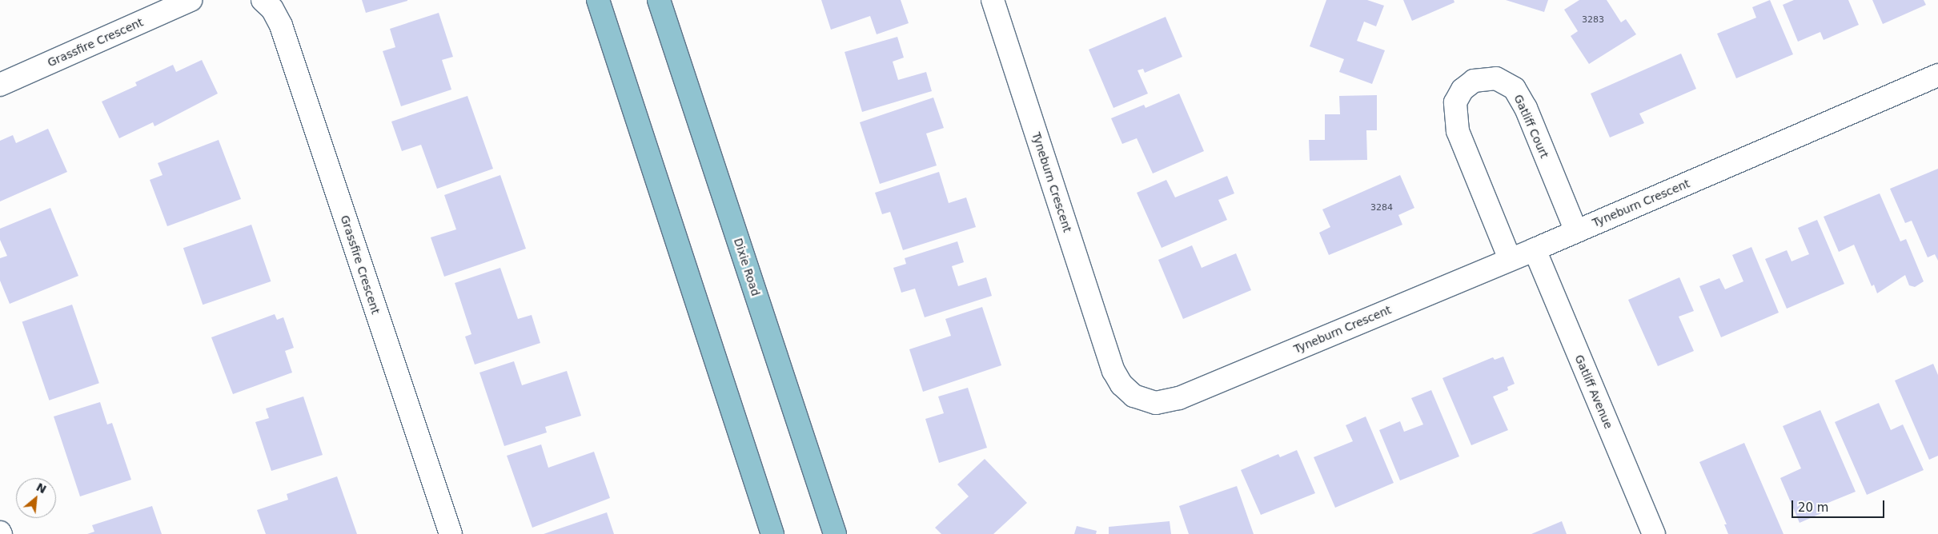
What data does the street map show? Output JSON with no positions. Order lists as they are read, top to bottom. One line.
{"streets":{"main road":["Dixie Road"],"street":["Grassfire Crescent","Gatliff Court","Tyneburn Crescent","Gatliff Avenue"]},"crossings":[["Gatliff Court","Tyneburn Crescent"],["Tyneburn Crescent","Gatliff Avenue"]],"house_numbers":["3283","3284"],"scale_bar":"20 m","north":"top right"}
